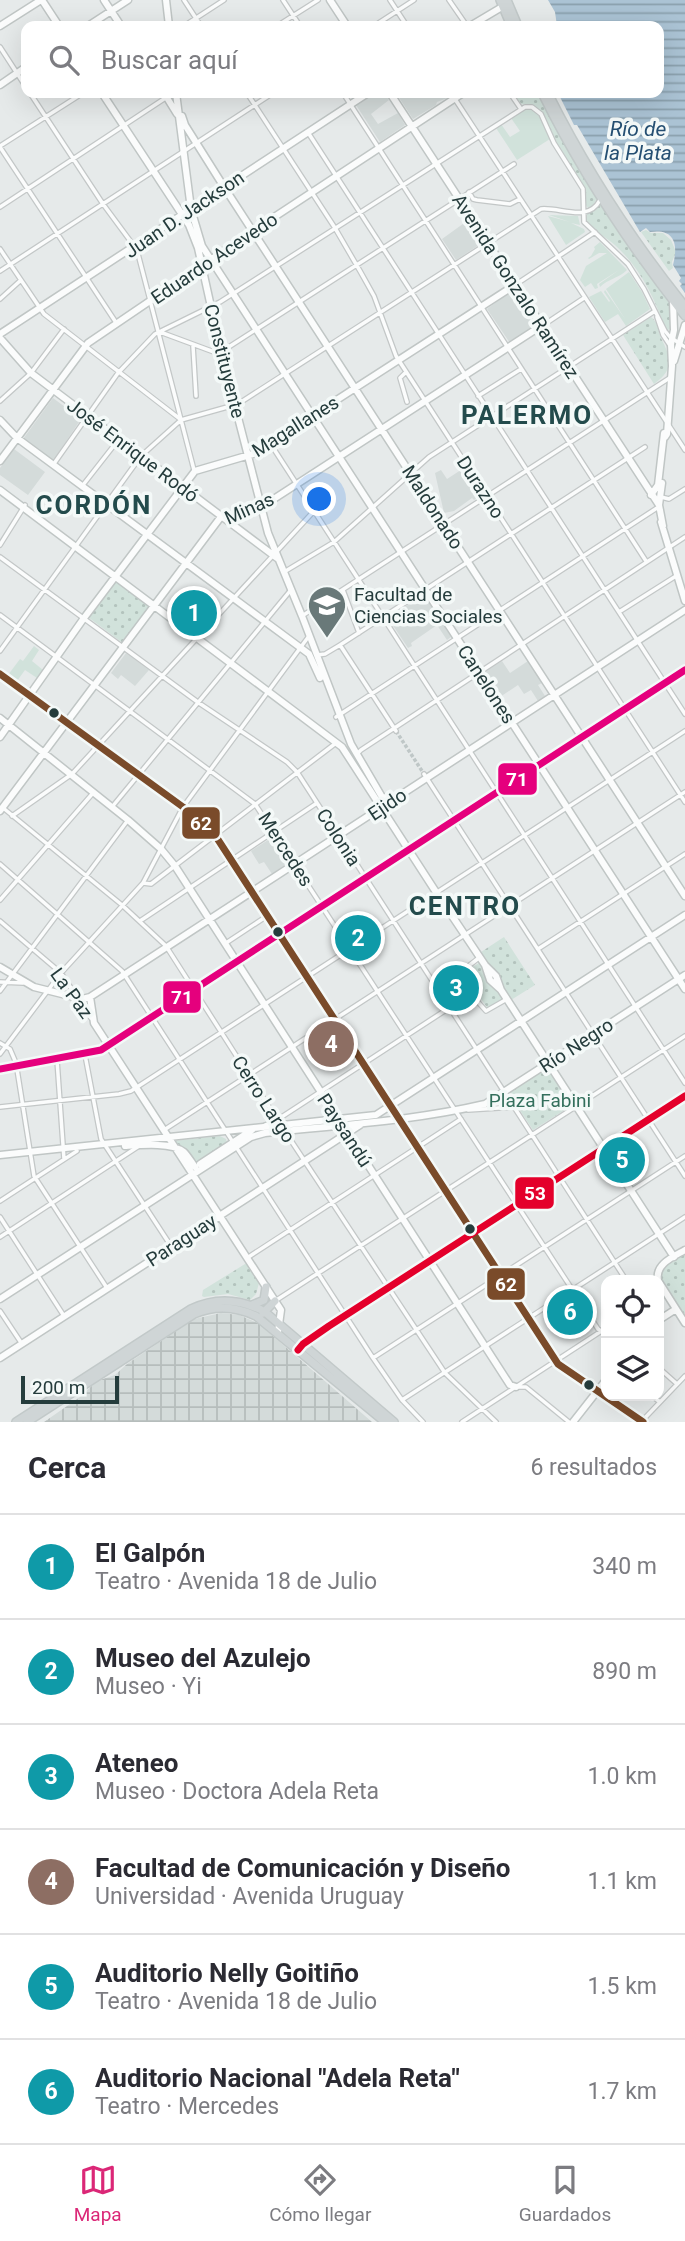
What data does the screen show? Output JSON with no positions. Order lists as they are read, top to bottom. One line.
{"streets":{"street":["Juan D. Jackson","Eduardo Acevedo","Avenida Gonzalo Ramírez","Constituyente","Magallanes","José Enrique Rodó","Durazno","Maldonado","Minas","Canelones","Ejido","Colonia","Mercedes","La Paz","Río Negro","Cerro Largo","Paysandú","Paraguay"]},"crossings":[["Juan D. Jackson","Constituyente"],["Juan D. Jackson","José Enrique Rodó"],["Juan D. Jackson","Durazno"],["Juan D. Jackson","Maldonado"],["Juan D. Jackson","Canelones"],["Eduardo Acevedo","Avenida Gonzalo Ramírez"],["Eduardo Acevedo","Constituyente"],["Eduardo Acevedo","José Enrique Rodó"],["Eduardo Acevedo","Durazno"],["Eduardo Acevedo","Maldonado"],["Eduardo Acevedo","Canelones"],["Avenida Gonzalo Ramírez","Magallanes"],["Avenida Gonzalo Ramírez","Minas"],["Constituyente","Magallanes"],["Constituyente","José Enrique Rodó"],["Constituyente","Maldonado"],["Constituyente","Minas"],["Constituyente","Canelones"],["Magallanes","Durazno"],["Magallanes","Maldonado"],["Magallanes","Canelones"],["José Enrique Rodó","Minas"],["Durazno","Minas"],["Durazno","Ejido"],["Maldonado","Minas"],["Maldonado","Ejido"],["Minas","Canelones"],["Minas","Colonia"],["Minas","Mercedes"],["Minas","Cerro Largo"],["Minas","Paysandú"],["Canelones","Ejido"],["Canelones","Río Negro"],["Ejido","Colonia"],["Ejido","Mercedes"],["Ejido","Cerro Largo"],["Ejido","Paysandú"],["Colonia","Río Negro"],["Mercedes","Río Negro"],["La Paz","Paraguay"],["Río Negro","Paysandú"],["Río Negro","Paraguay"],["Cerro Largo","Paraguay"],["Paysandú","Paraguay"]],"districts":["PALERMO","CORDÓN","CENTRO"],"water":["Río de la Plata"],"parks":["Plaza Fabini"],"places":{"school or university":["Facultad de Ciencias Sociales"]},"lines":["transit line 71","transit line 62","transit line 53"],"scale_bar":"200 m","page":{"search":"Buscar aquí","pins":["1","2","3","4","5","6"],"scale":"200 m","heading":["Cerca","6 resultados"],"list":[{"mark":"1","name":"El Galpón","note":"Teatro · Avenida 18 de Julio","value":"340 m"},{"mark":"2","name":"Museo del Azulejo","note":"Museo · Yi","value":"890 m"},{"mark":"3","name":"Ateneo","note":"Museo · Doctora Adela Reta","value":"1.0 km"},{"mark":"4","name":"Facultad de Comunicación y Diseño","note":"Universidad · Avenida Uruguay","value":"1.1 km"},{"mark":"5","name":"Auditorio Nelly Goitiño","note":"Teatro · Avenida 18 de Julio","value":"1.5 km"},{"mark":"6","name":"Auditorio Nacional \"Adela Reta\"","note":"Teatro · Mercedes","value":"1.7 km"}],"nav":["Mapa","Cómo llegar","Guardados"]}}
